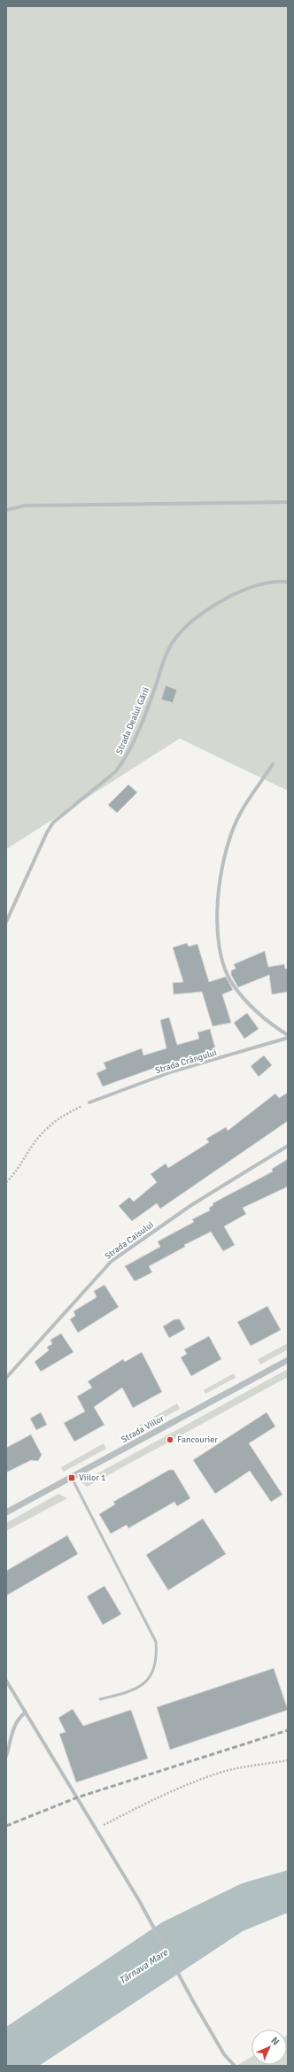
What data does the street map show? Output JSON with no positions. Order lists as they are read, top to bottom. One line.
{"streets":{"street":["Strada Dealul Gării","Strada Crângului","Strada Caisului","Strada Viilor"]},"water":["Târnava Mare"],"places":{"other":["Fancourier"],"transit":["Viilor 1"]},"north":"top right"}
